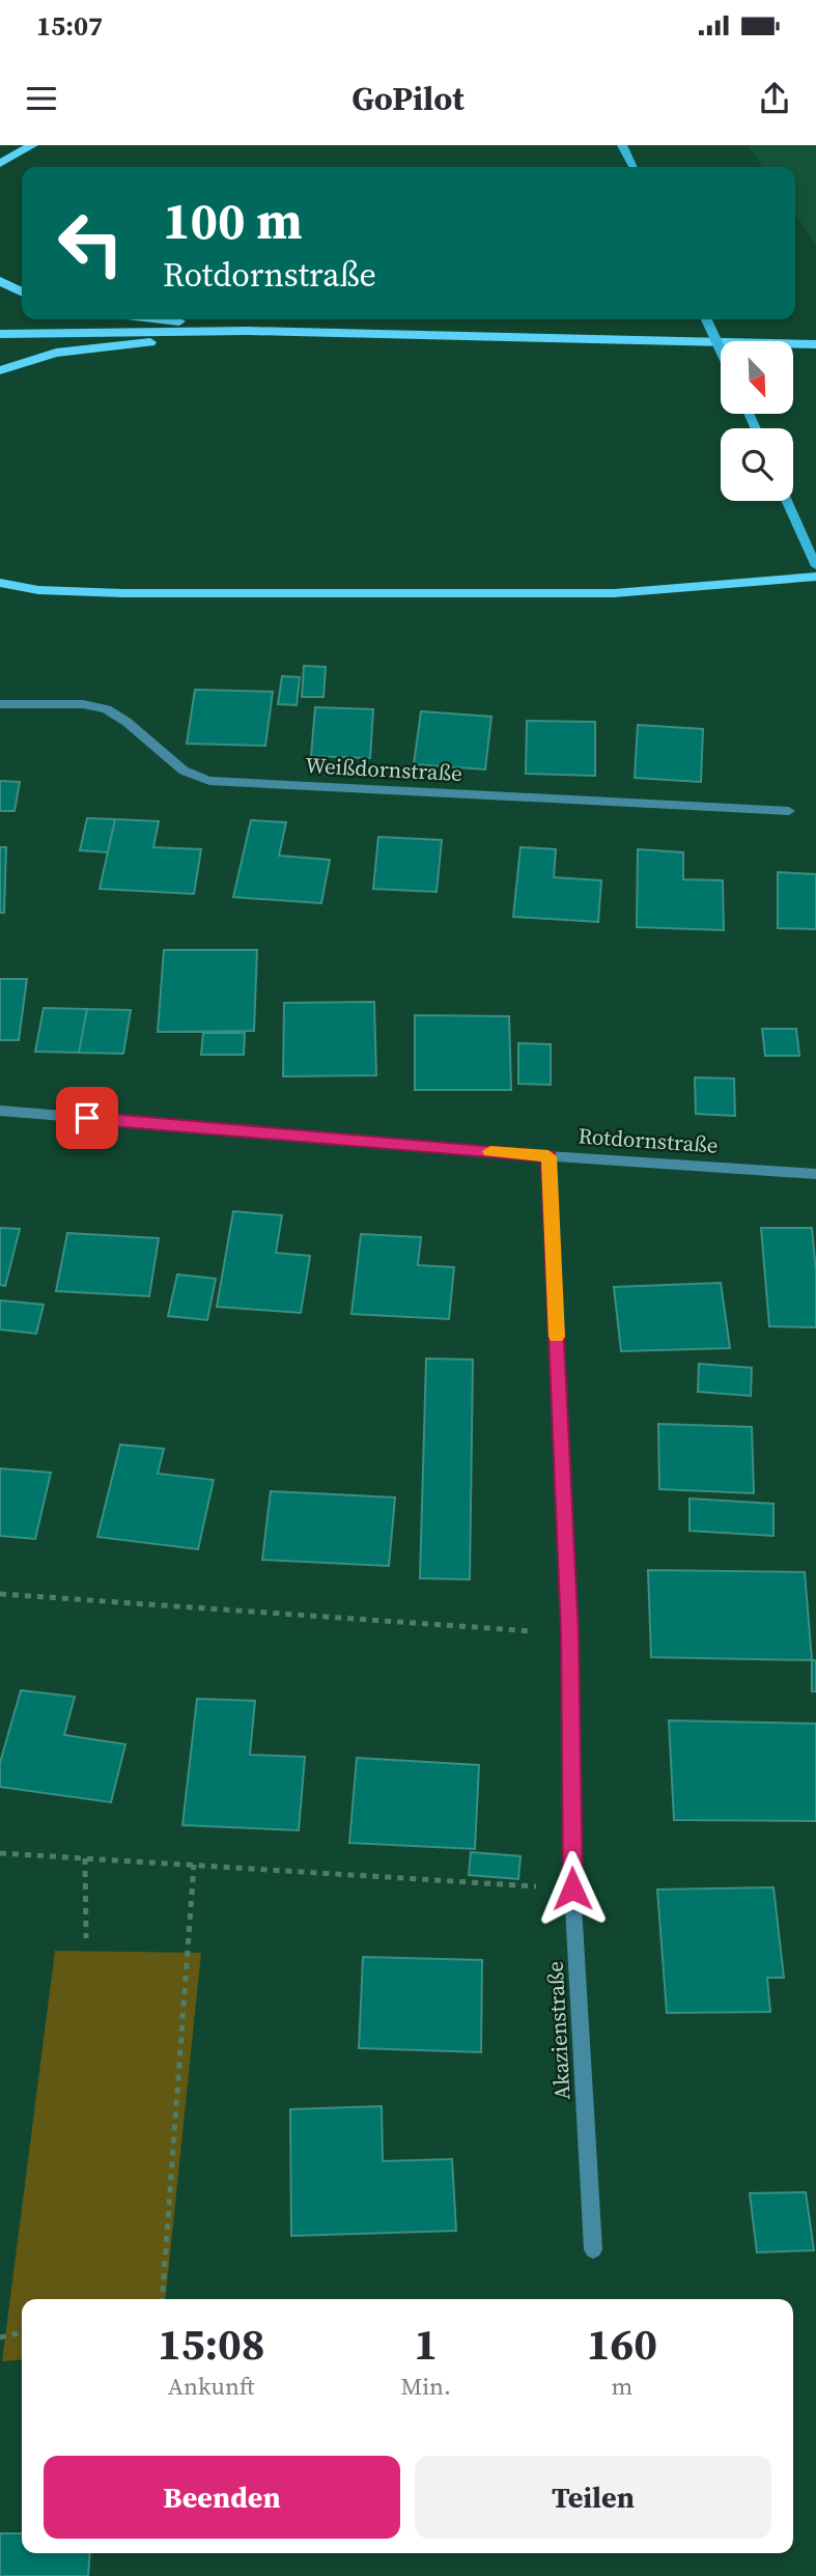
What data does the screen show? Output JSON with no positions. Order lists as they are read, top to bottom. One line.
{"streets":{"street":["Weißdornstraße","Rotdornstraße","Akazienstraße"]},"crossings":[["Rotdornstraße","Akazienstraße"]],"north":"bottom right","page":{"status":"15:07","header":"GoPilot","turn":["100 m","Rotdornstraße"],"eta":["15:08","Ankunft","1","Min.","160","m"],"buttons":["Beenden","Teilen"]}}
